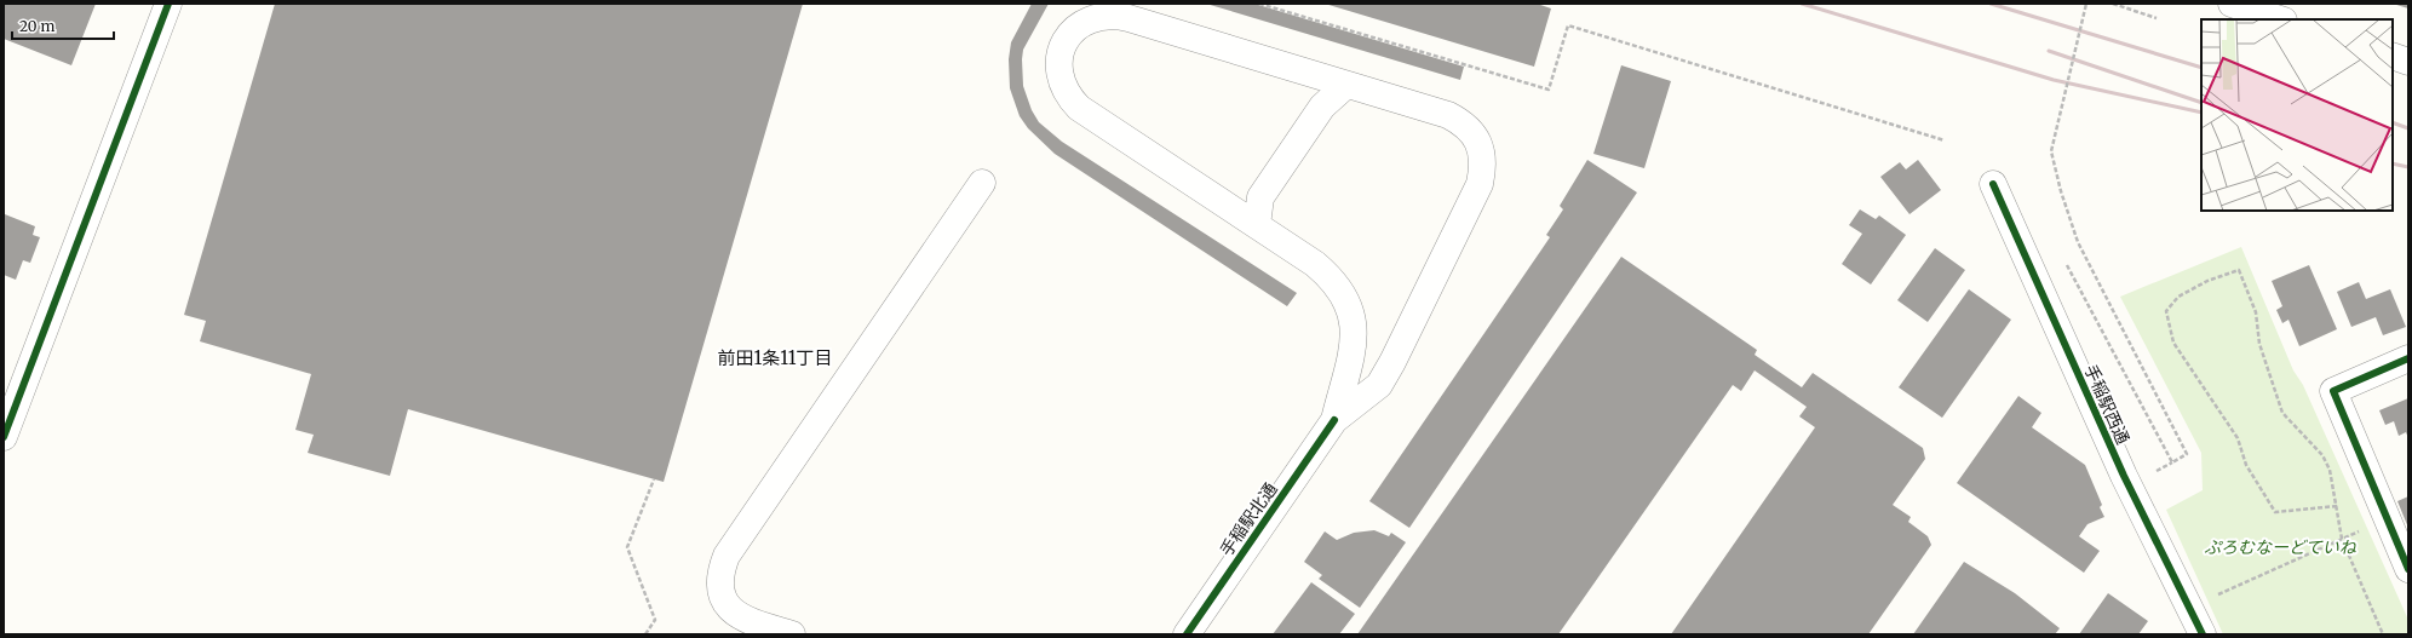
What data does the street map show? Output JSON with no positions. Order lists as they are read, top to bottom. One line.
{"streets":{"street":["手稲駅西通","手稲駅北通"]},"districts":["前田1条11丁目"],"parks":["ぷろむなーどていね"],"scale_bar":"20 m"}
